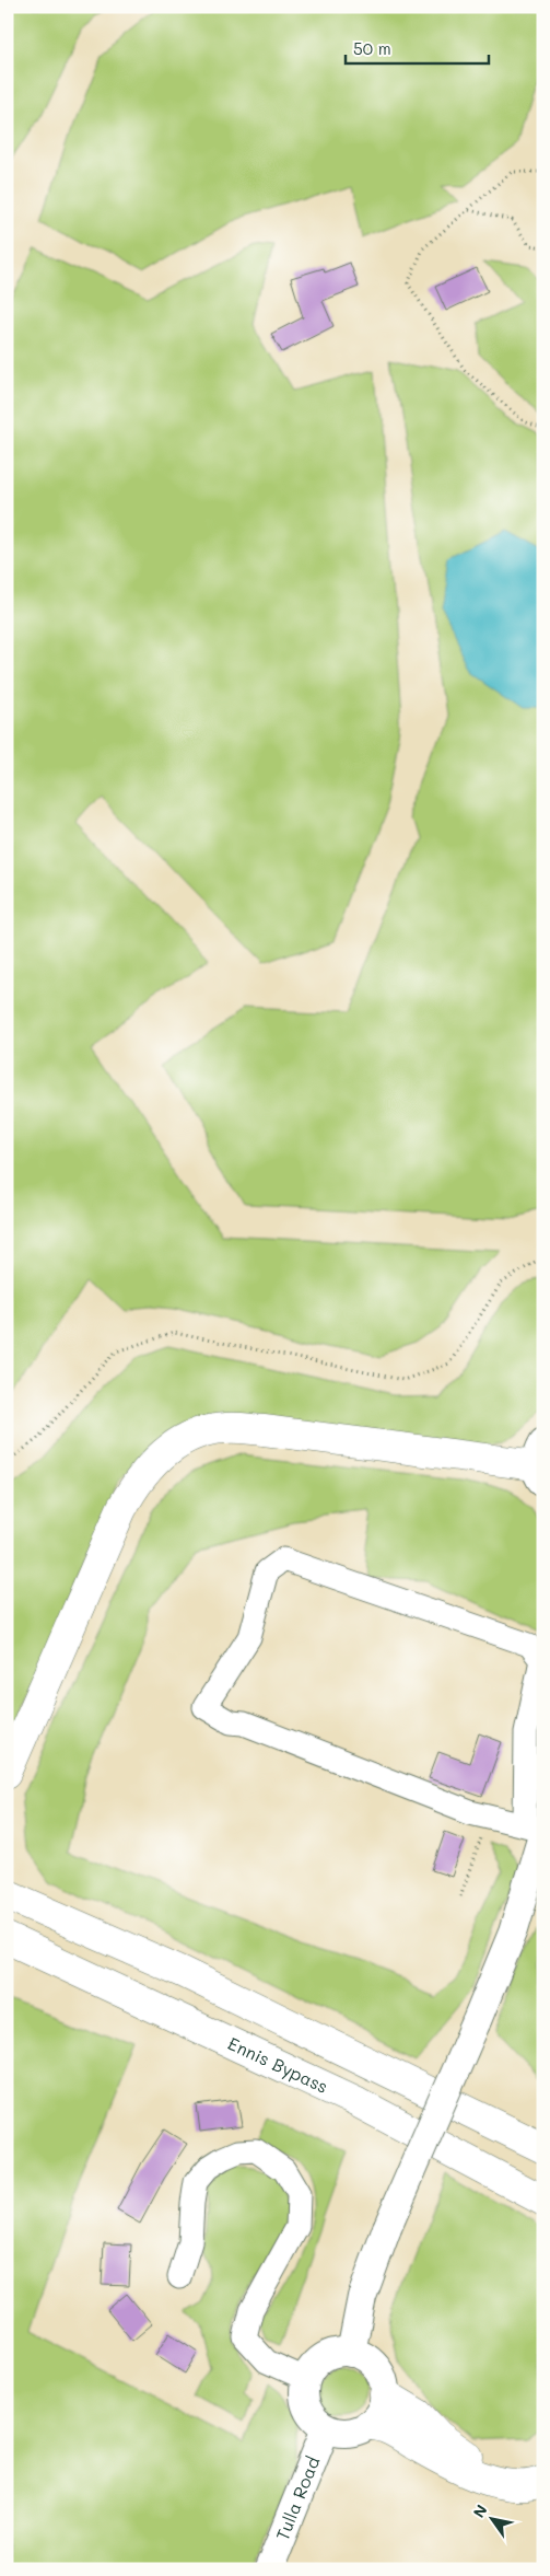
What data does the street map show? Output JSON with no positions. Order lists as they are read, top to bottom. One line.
{"streets":{"highway":["Ennis Bypass"],"main road":["Tulla Road"]},"scale_bar":"50 m","north":"top left"}
